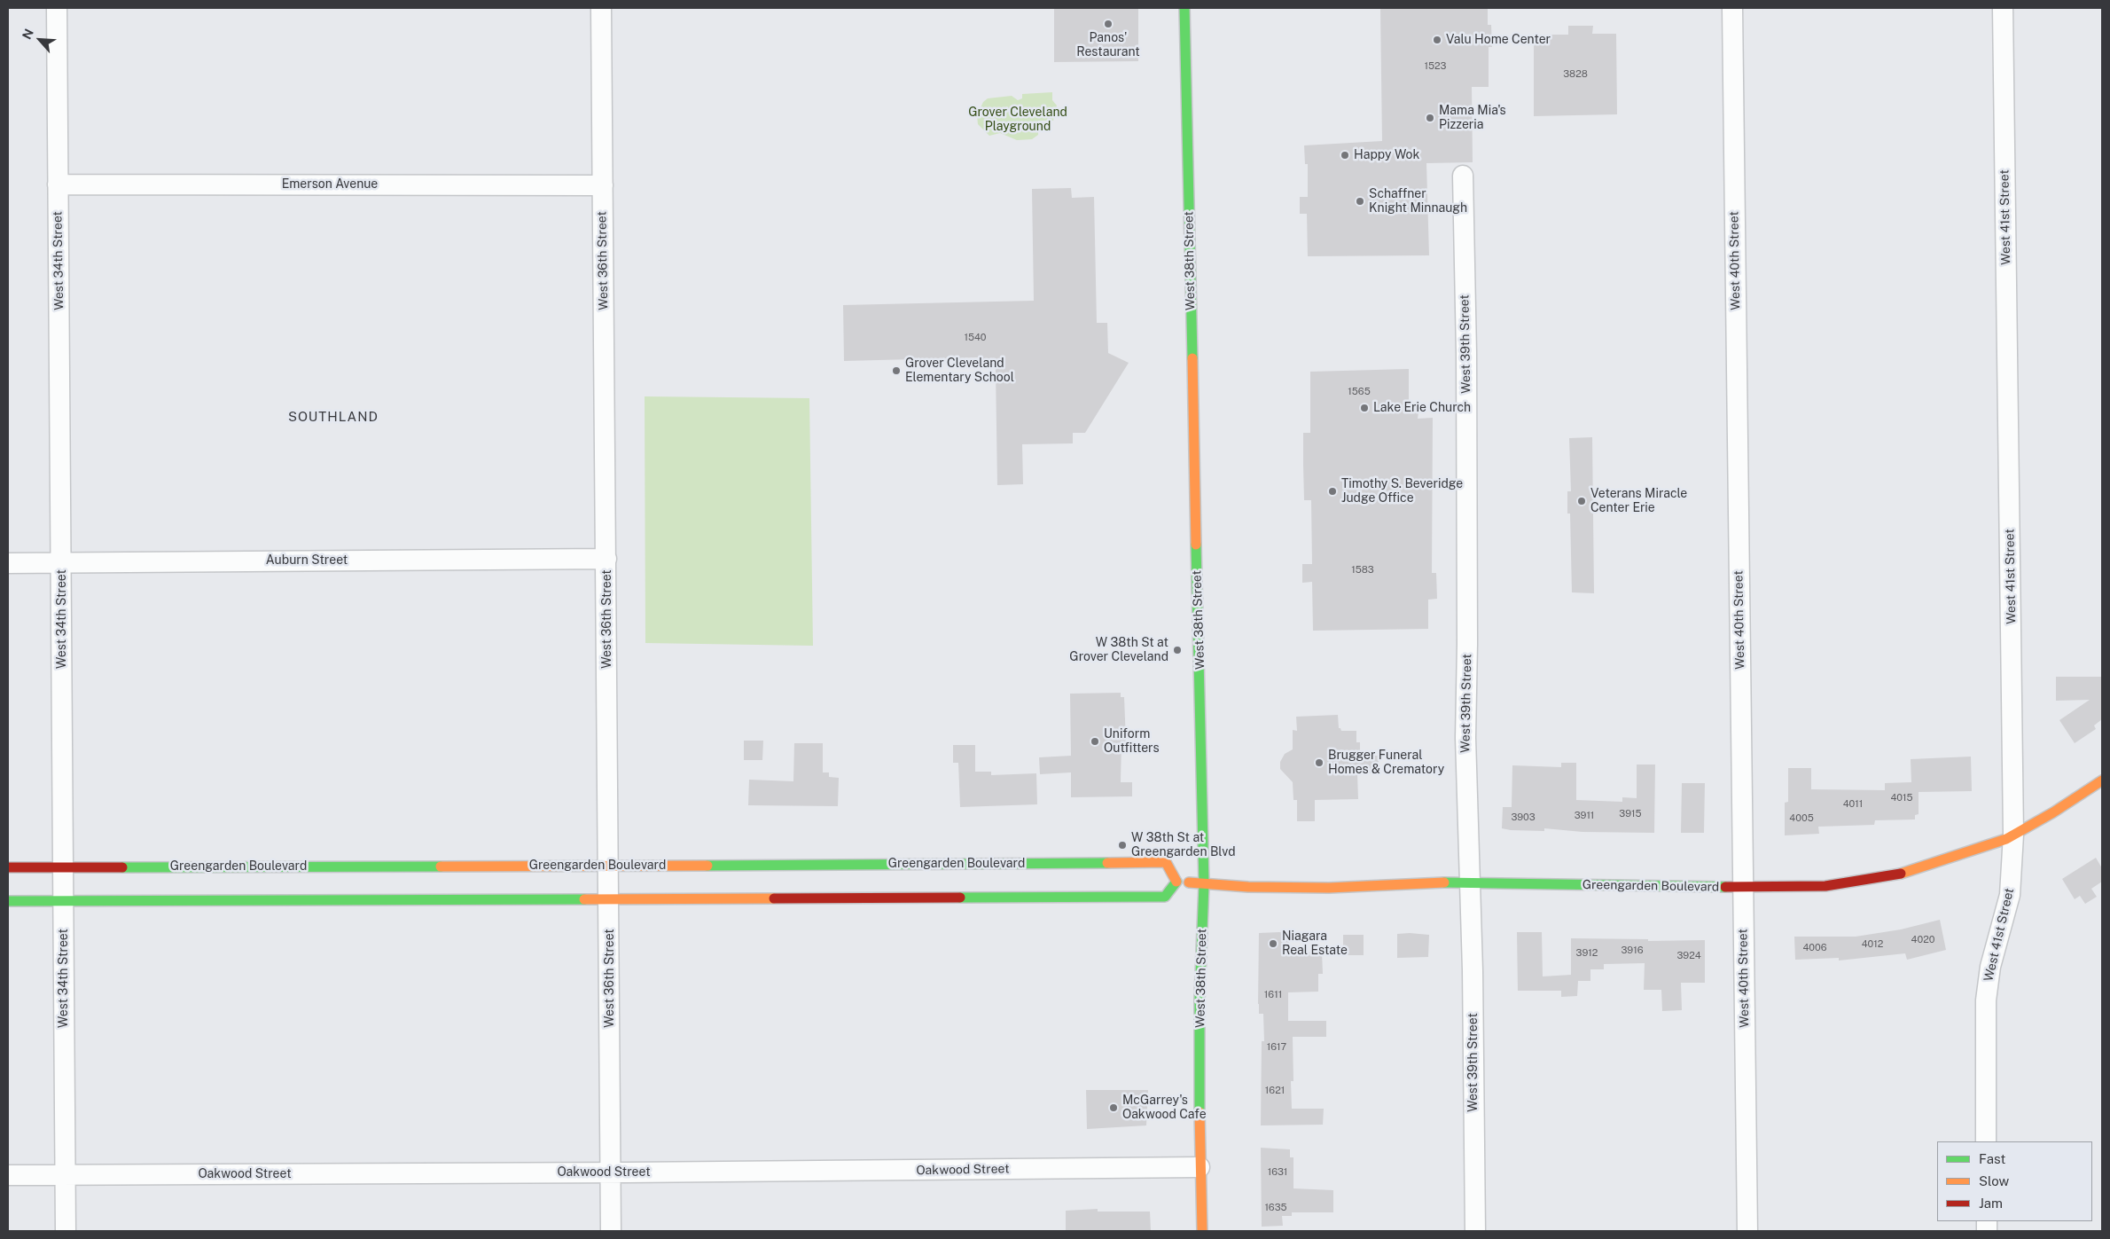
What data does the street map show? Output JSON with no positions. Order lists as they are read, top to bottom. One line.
{"streets":{"street":["Emerson Avenue","West 41st Street","West 34th Street","West 36th Street","West 38th Street","West 40th Street","West 39th Street","Auburn Street","Greengarden Boulevard","Oakwood Street"]},"crossings":[["Emerson Avenue","West 34th Street"],["Emerson Avenue","West 36th Street"],["West 41st Street","Greengarden Boulevard"],["West 34th Street","Auburn Street"],["West 34th Street","Greengarden Boulevard"],["West 34th Street","Oakwood Street"],["West 36th Street","Auburn Street"],["West 36th Street","Greengarden Boulevard"],["West 36th Street","Oakwood Street"],["West 38th Street","Greengarden Boulevard"],["West 38th Street","Oakwood Street"],["West 40th Street","Greengarden Boulevard"],["West 39th Street","Greengarden Boulevard"]],"districts":["SOUTHLAND"],"parks":["Grover Cleveland Playground"],"places":["Panos' Restaurant","Valu Home Center","Mama Mia's Pizzeria","Happy Wok","Schaffner Knight Minnaugh","Grover Cleveland Elementary School","Lake Erie Church","Timothy S. Beveridge Judge Office","Veterans Miracle Center Erie","W 38th St at Grover Cleveland","Uniform Outfitters","Brugger Funeral Homes & Crematory","W 38th St at Greengarden Blvd","Niagara Real Estate","McGarrey's Oakwood Cafe"],"house_numbers":["1523","3828","1540","1565","1583","4015","4011","3915","3911","3903","4005","4020","4012","4006","3916","3912","3924","1611","1617","1621","1631","1635"],"legend":["Fast","Slow","Jam"],"north":"top left"}
